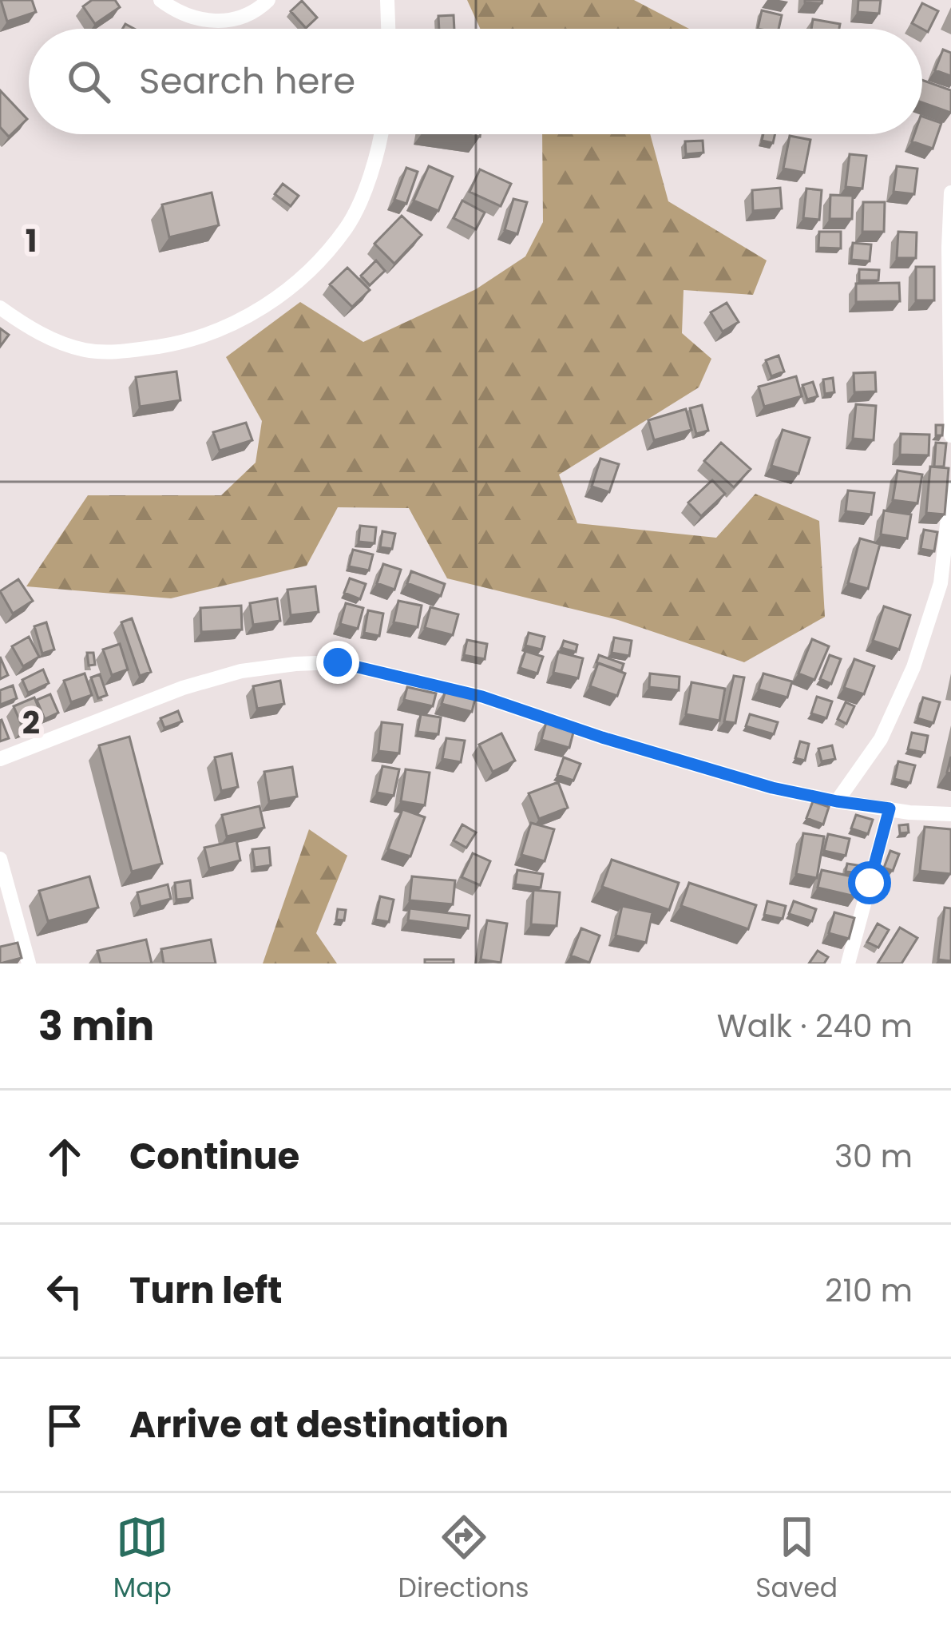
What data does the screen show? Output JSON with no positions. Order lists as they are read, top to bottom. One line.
{"page":{"search":"Search here","heading":["3 min","Walk · 240 m"],"list":[["Continue","30 m"],["Turn left","210 m"],"Arrive at destination"],"nav":["Map","Directions","Saved"]},"grid":{"rows":["1","2"]}}
